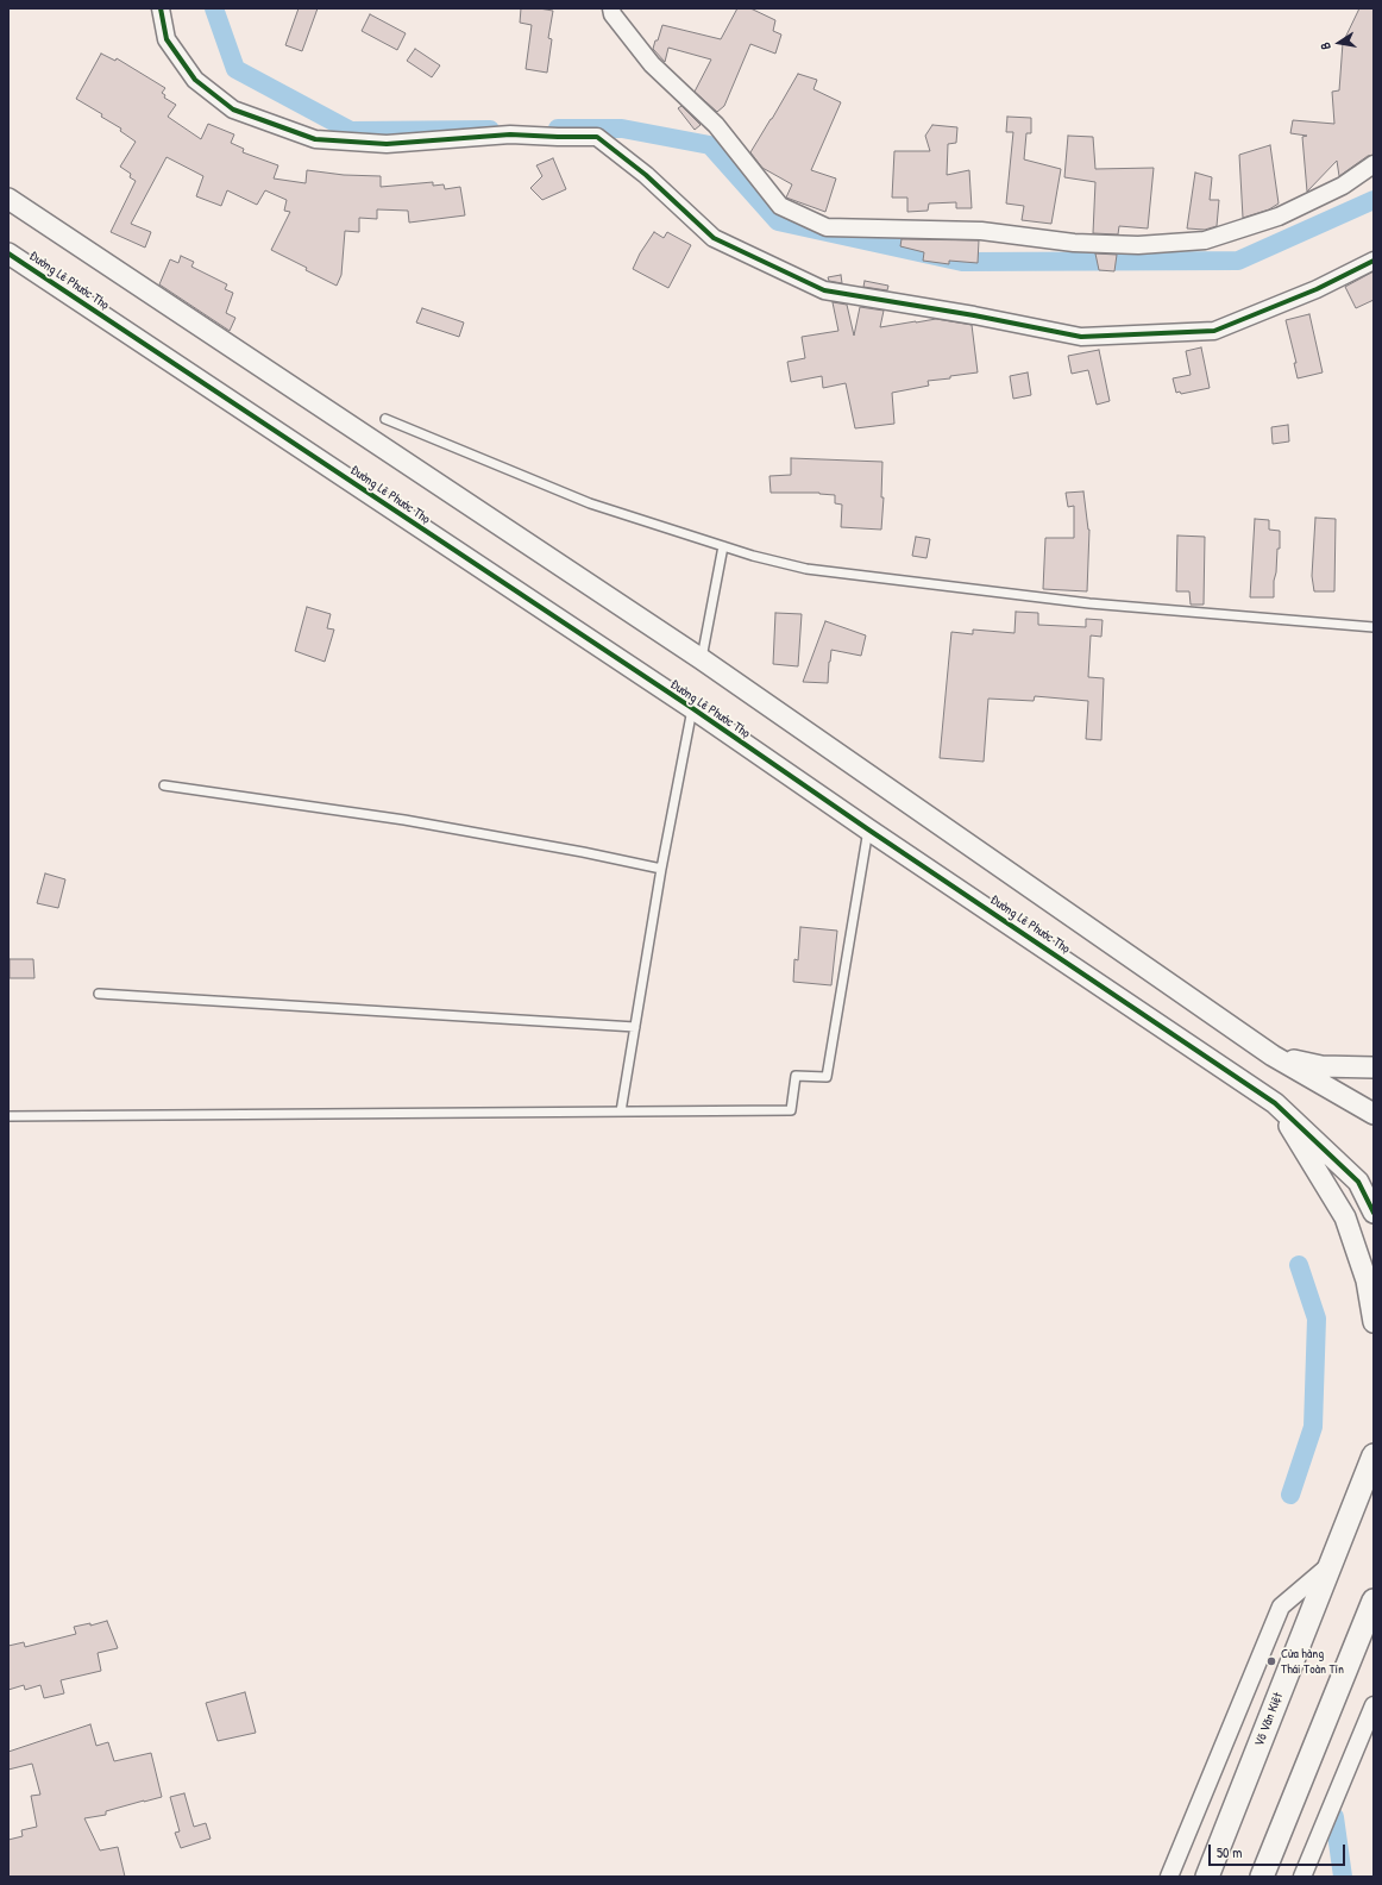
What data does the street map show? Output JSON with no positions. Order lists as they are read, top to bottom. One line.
{"streets":{"main road":["Võ Văn Kiệt"],"street":["Đường Lê Phước Thọ"]},"places":["Cửa hàng Thái Toàn Tín"],"scale_bar":"50 m","north":"left"}
